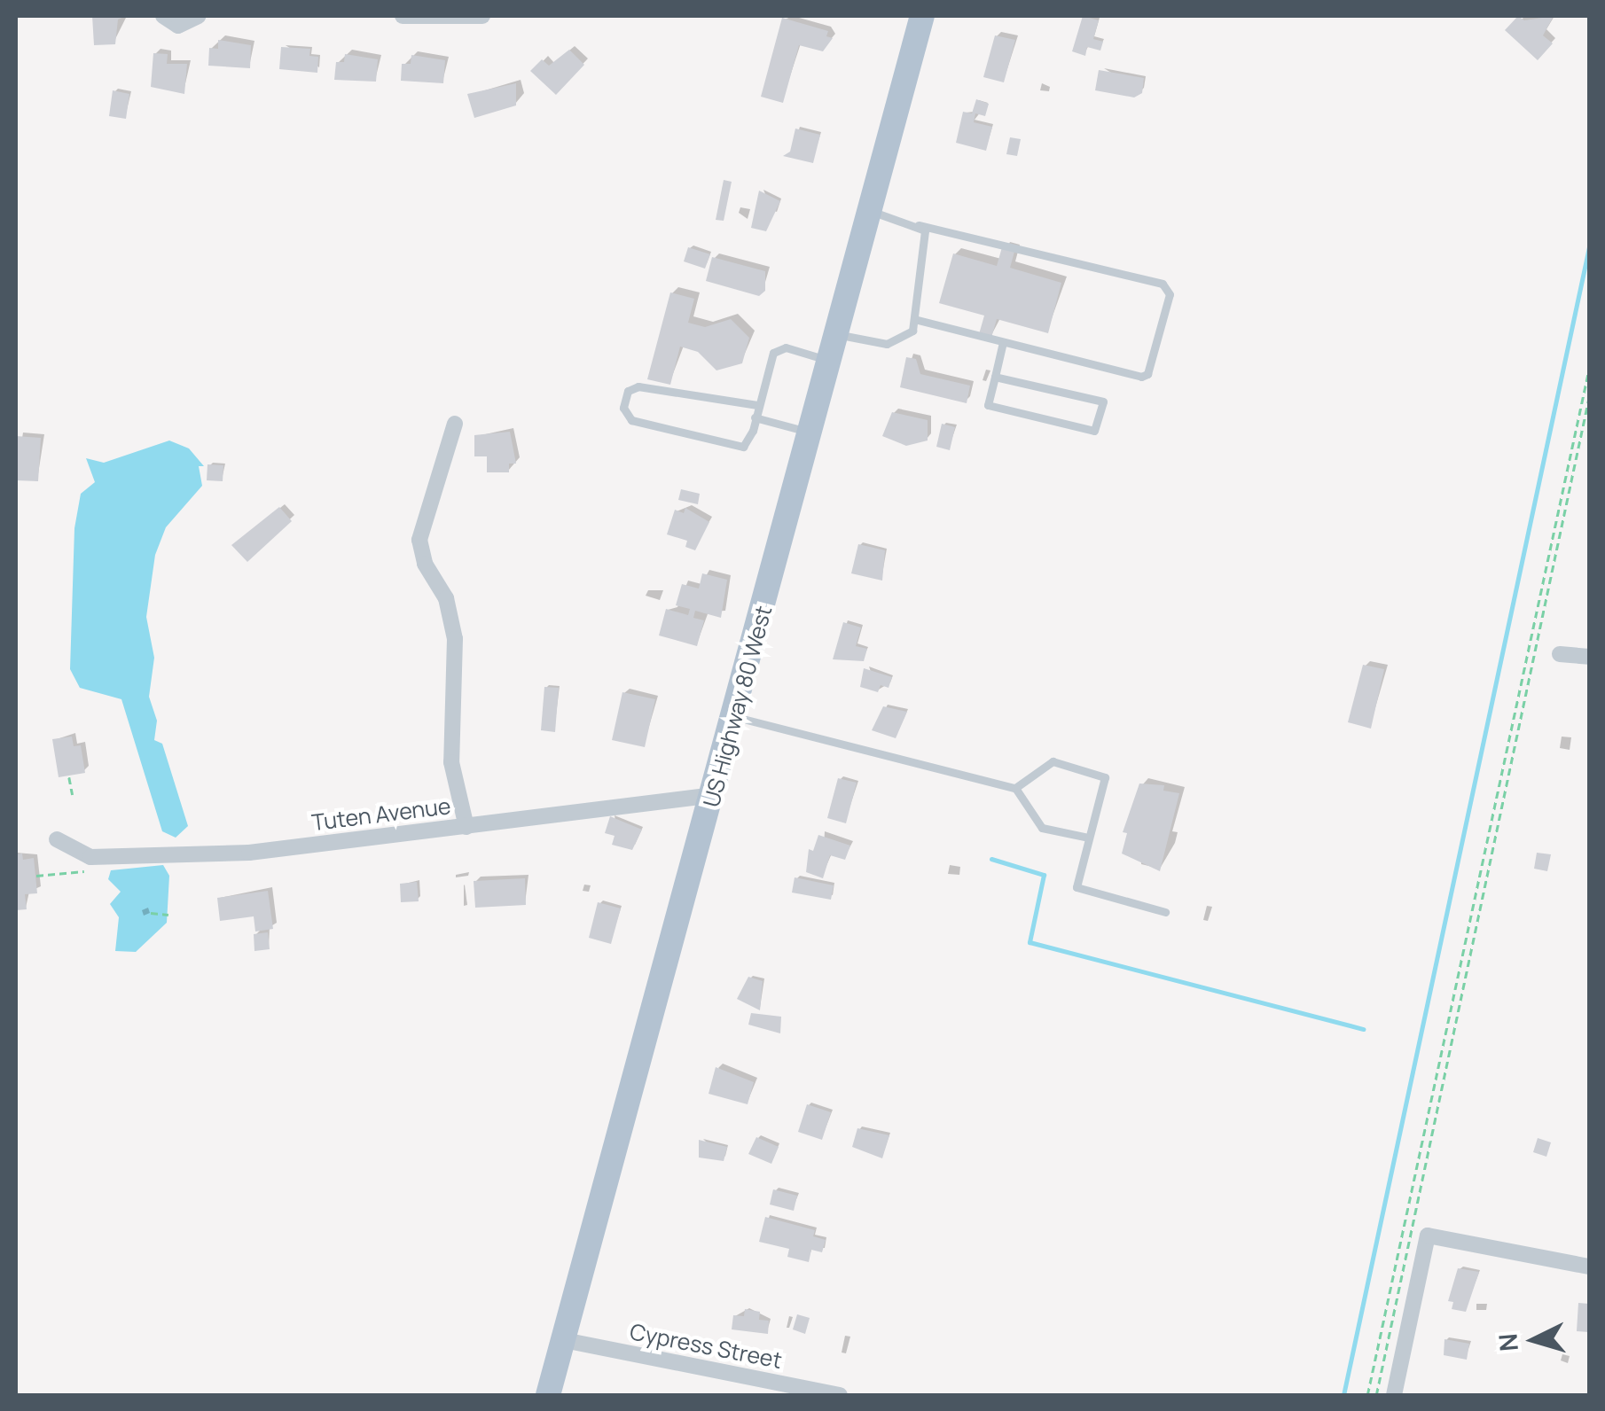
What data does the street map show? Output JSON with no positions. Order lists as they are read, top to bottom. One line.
{"streets":{"main road":["US Highway 80 West"],"street":["Tuten Avenue","Cypress Street"]},"crossings":[["US Highway 80 West","Tuten Avenue"],["US Highway 80 West","Cypress Street"]],"north":"left"}
